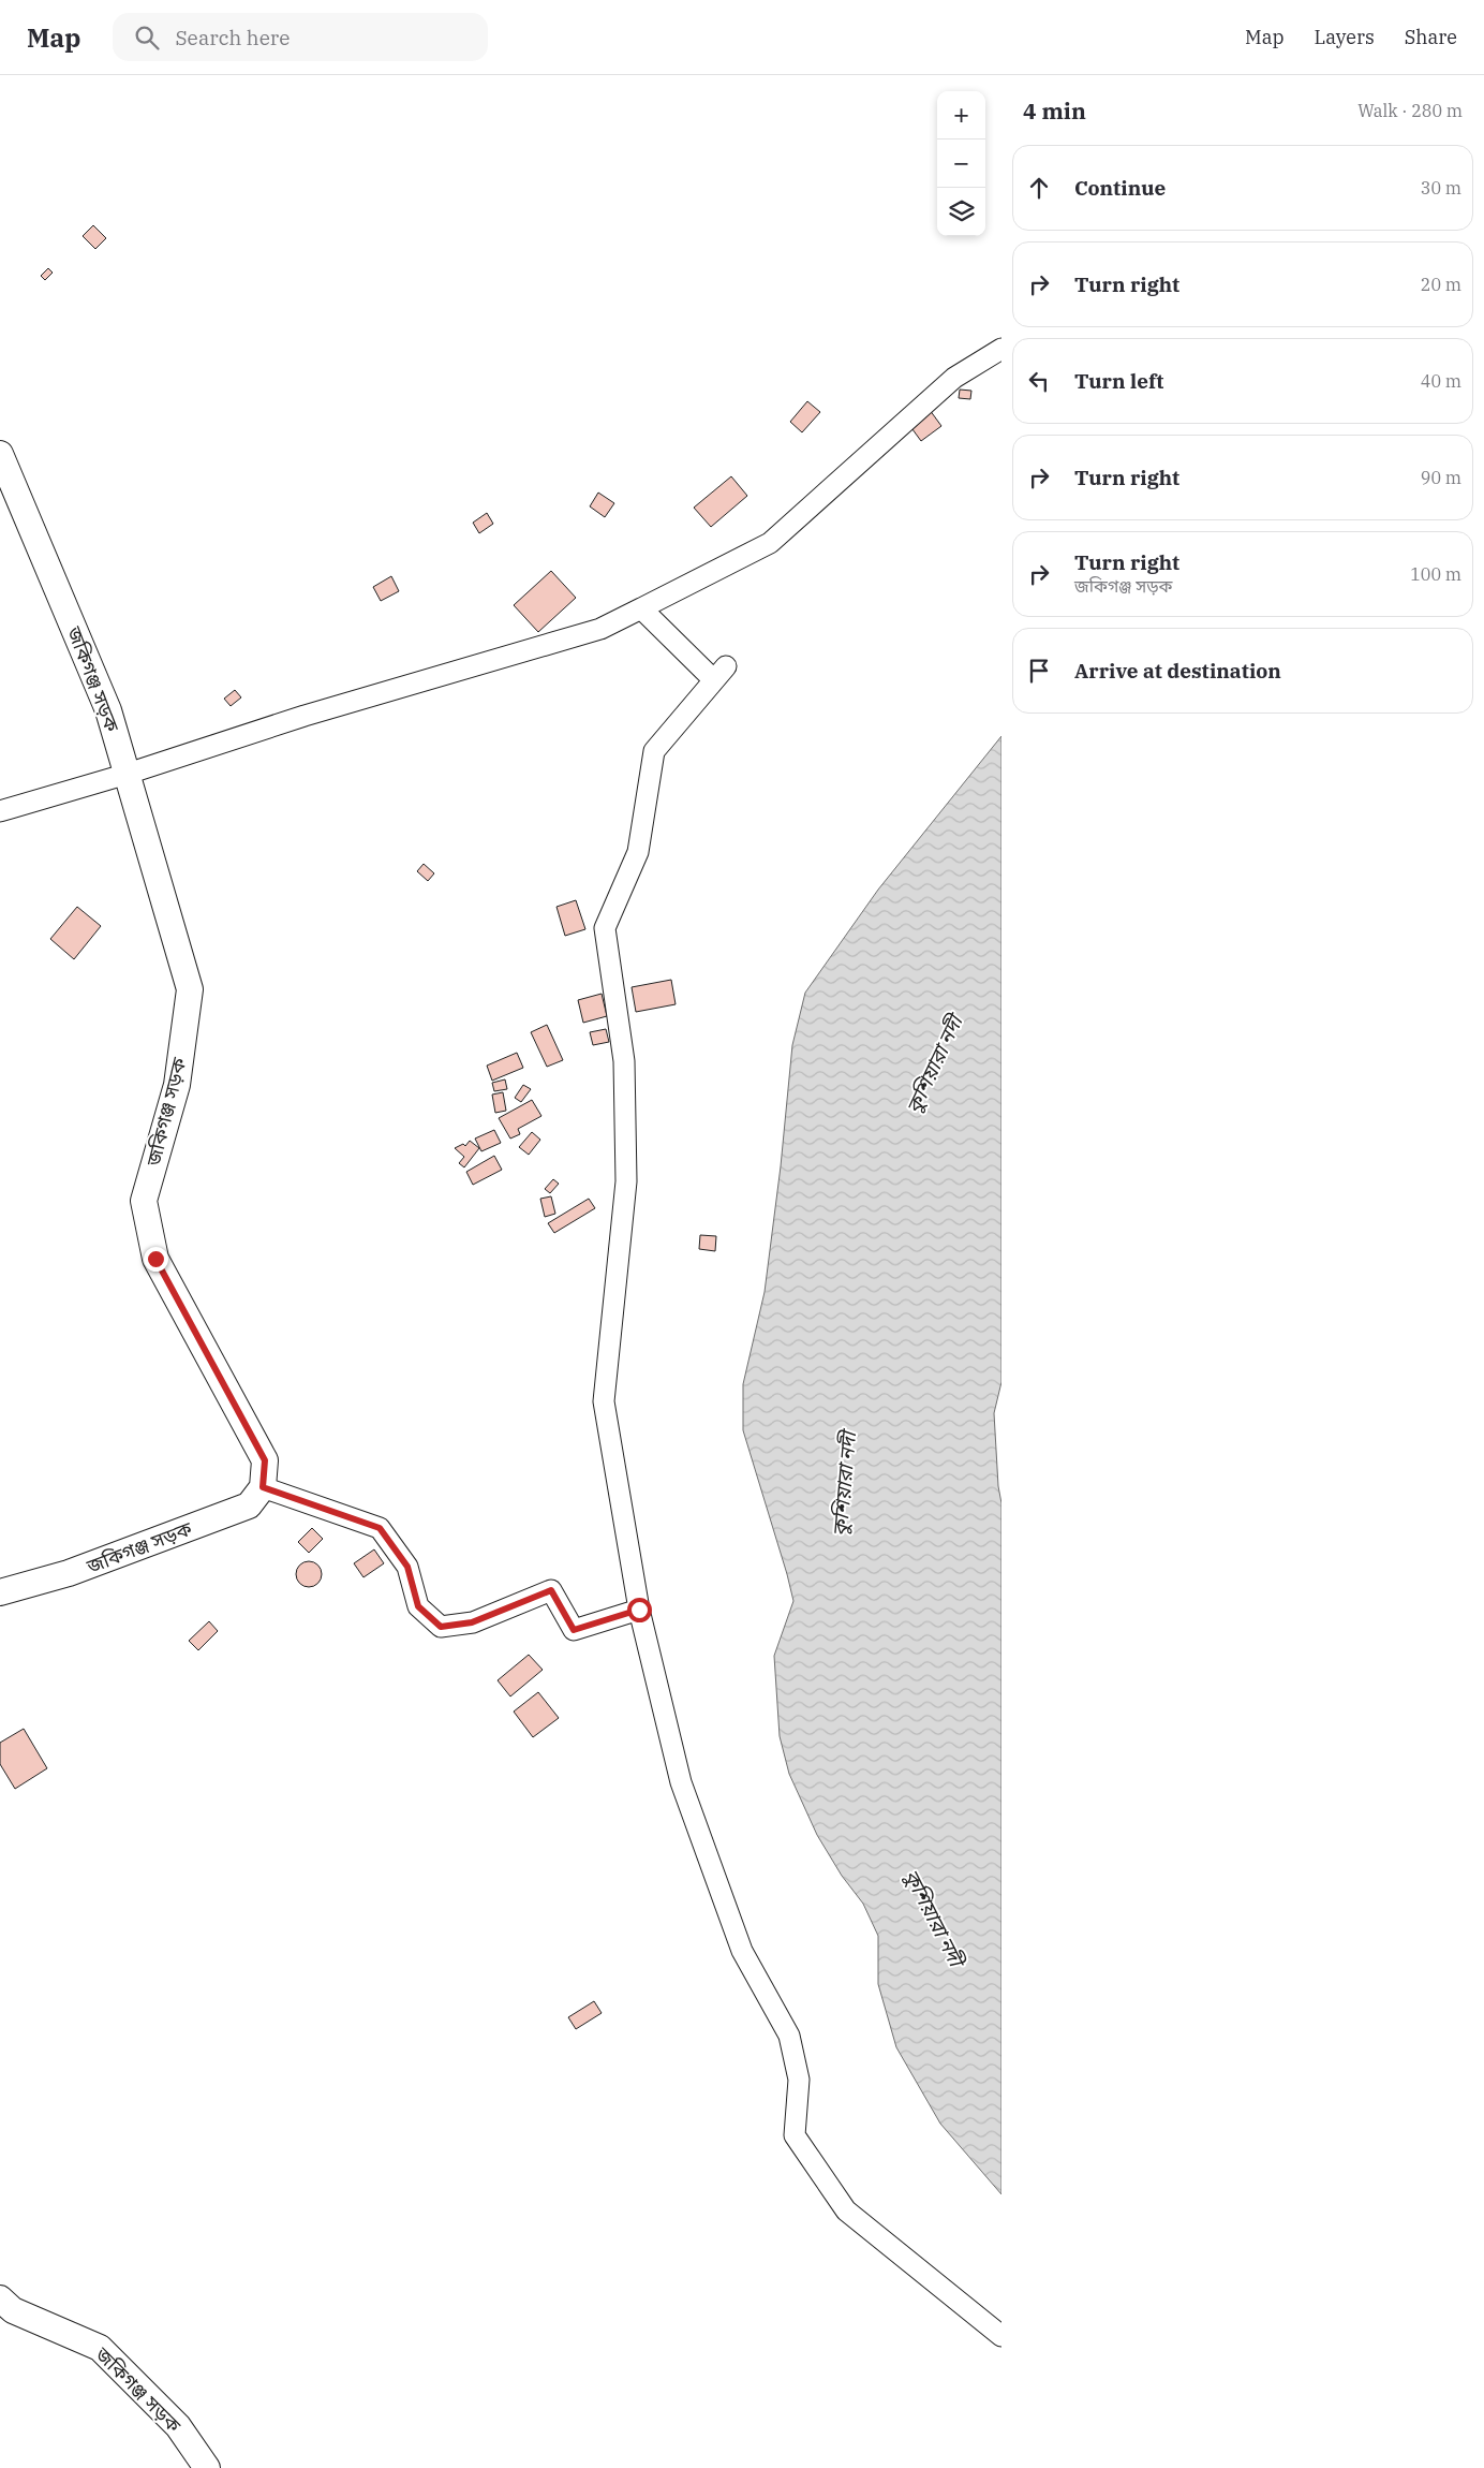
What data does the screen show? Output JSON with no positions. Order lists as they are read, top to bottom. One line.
{"streets":{"main road":["জকিগঞ্জ সড়ক"]},"water":["কুশিয়ারা নদী"],"page":{"header":"Map","search":"Search here","nav":["Map","Layers","Share"],"heading":["4 min","Walk · 280 m"],"map_buttons":["+","−"],"list":[["Continue","30 m"],["Turn right","20 m"],["Turn left","40 m"],["Turn right","90 m"],["Turn right","জকিগঞ্জ সড়ক","100 m"],"Arrive at destination"]}}
